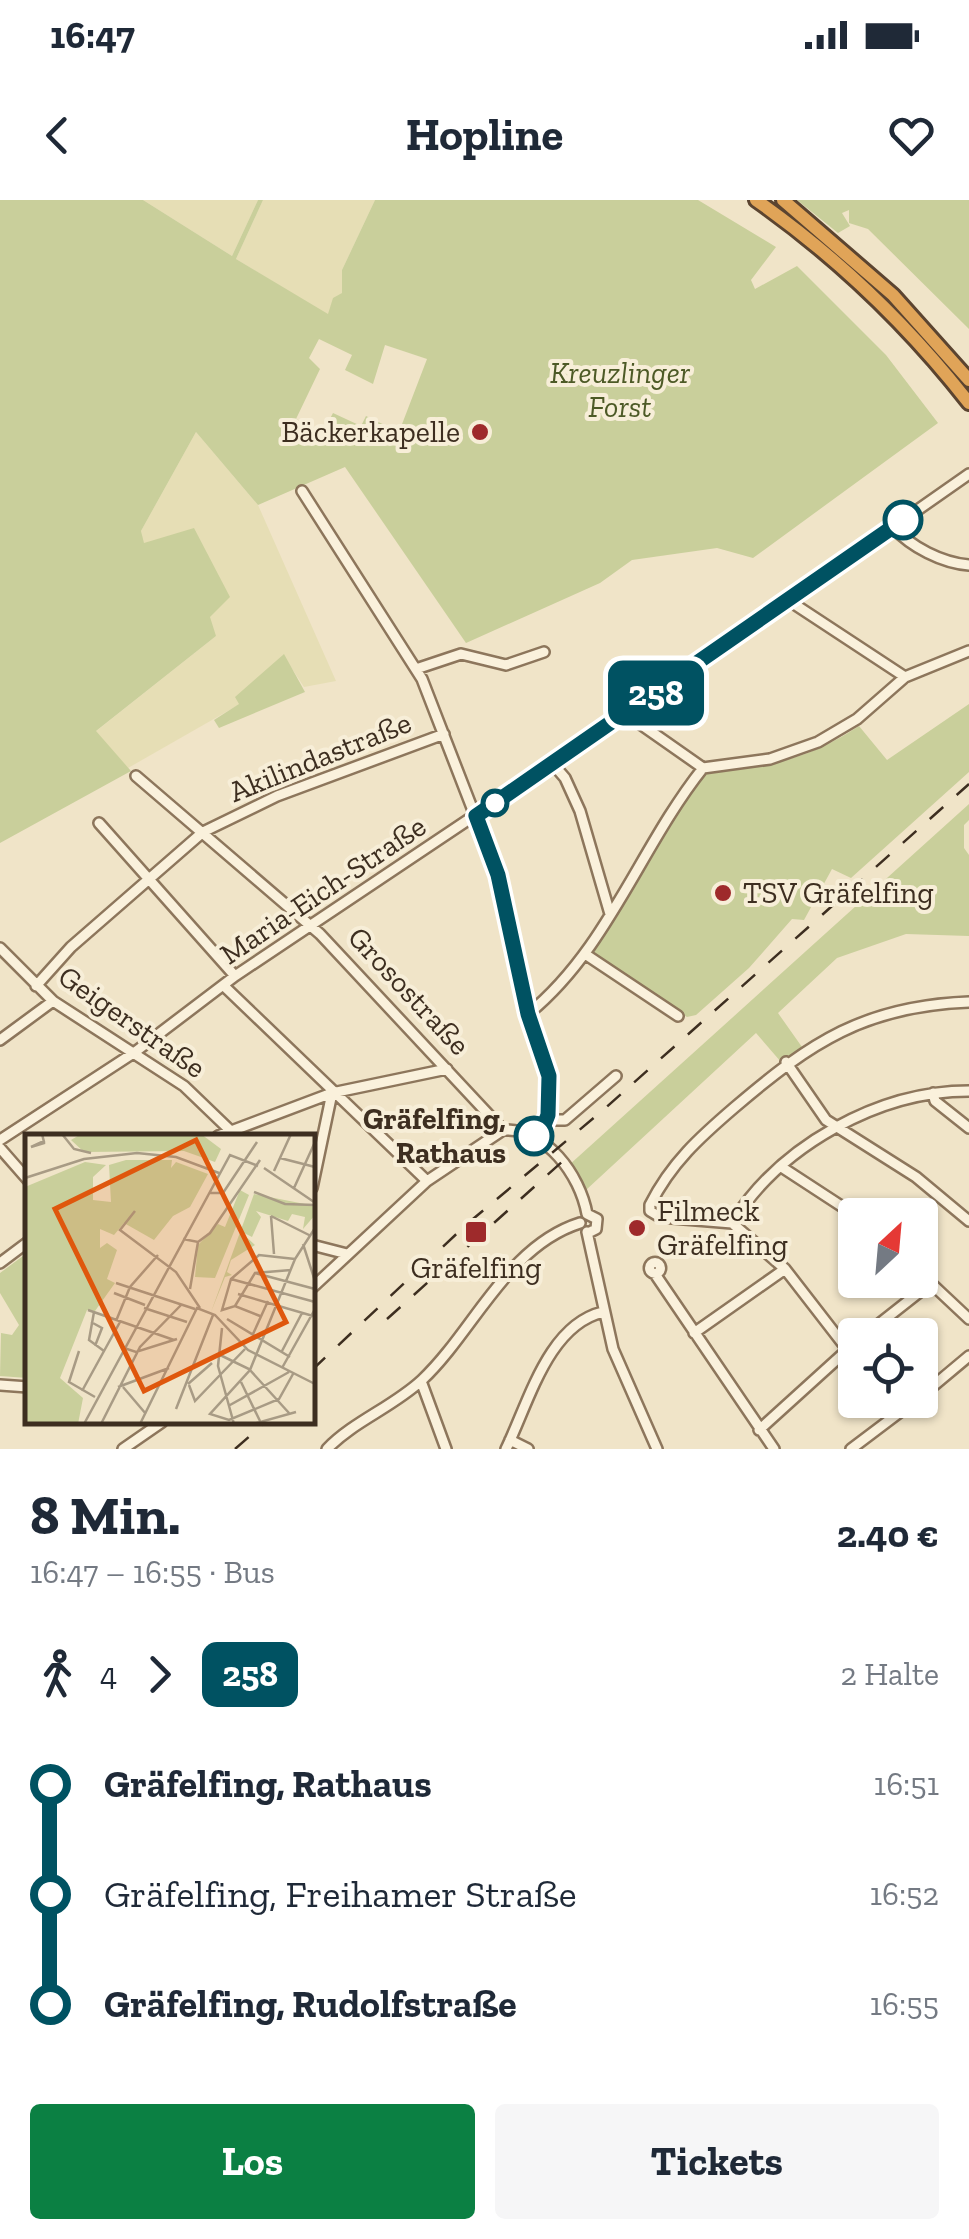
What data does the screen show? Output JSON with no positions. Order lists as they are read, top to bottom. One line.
{"streets":{"street":["Akilindastraße","Maria-Eich-Straße","Grosostraße","Geigerstraße"]},"crossings":[["Akilindastraße","Grosostraße"],["Akilindastraße","Geigerstraße"],["Maria-Eich-Straße","Grosostraße"],["Maria-Eich-Straße","Geigerstraße"]],"parks":["Kreuzlinger Forst"],"places":{"other":["Bäckerkapelle","TSV Gräfelfing","Gräfelfing, Rathaus","Filmeck Gräfelfing"],"transit":["Gräfelfing"]},"lines":["bus line 258"],"north":"top right","page":{"status":"16:47","header":"Hopline","on_map":"258","heading":["8 Min.","16:47 – 16:55 · Bus","2.40 €"],"legs":["4","258","2 Halte"],"list":[{"name":"Gräfelfing, Rathaus","value":"16:51"},{"name":"Gräfelfing, Freihamer Straße","value":"16:52"},{"name":"Gräfelfing, Rudolfstraße","value":"16:55"}],"buttons":["Los","Tickets"]}}
